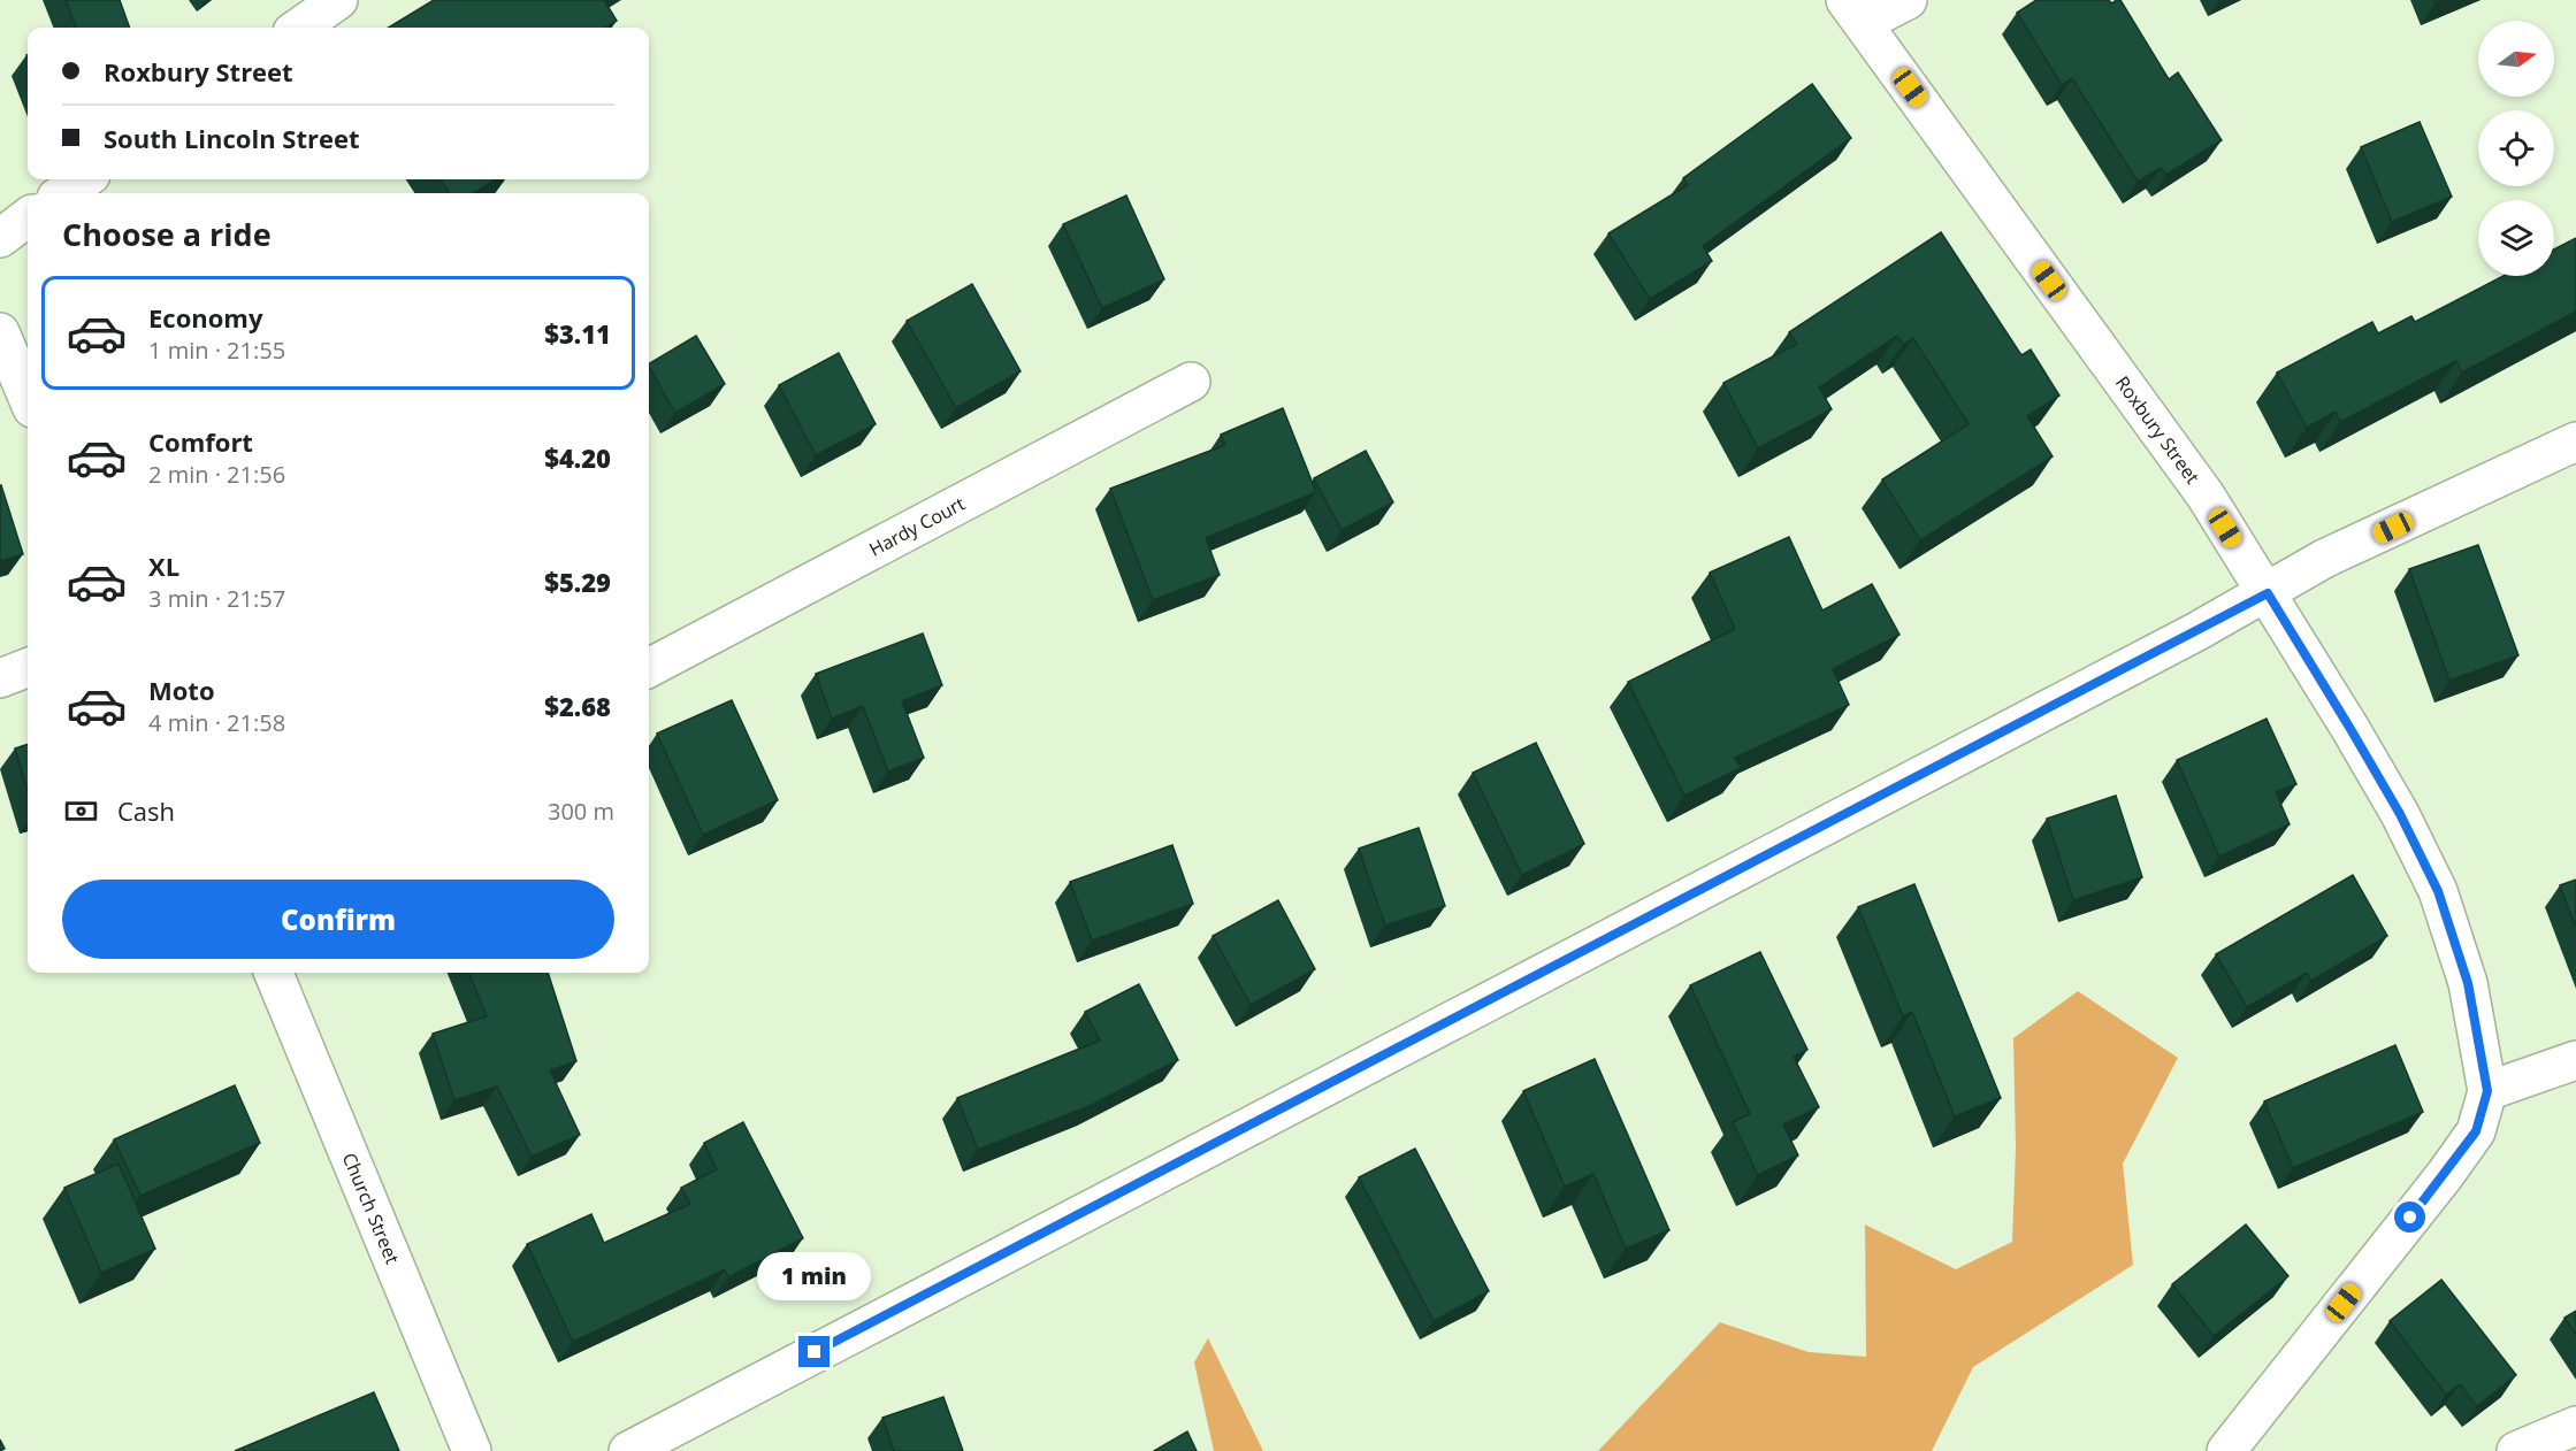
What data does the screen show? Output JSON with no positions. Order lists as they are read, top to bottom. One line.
{"streets":{"street":["Roxbury Street","Hardy Court","Church Street"]},"north":"right","page":{"banner":["Roxbury Street","South Lincoln Street"],"heading":"Choose a ride","list":[{"name":"Economy","note":"1 min · 21:55","value":"$3.11"},{"name":"Comfort","note":"2 min · 21:56","value":"$4.20"},{"name":"XL","note":"3 min · 21:57","value":"$5.29"},{"name":"Moto","note":"4 min · 21:58","value":"$2.68"}],"pay":["Cash","300 m"],"buttons":"Confirm","bubble":"1 min"}}
